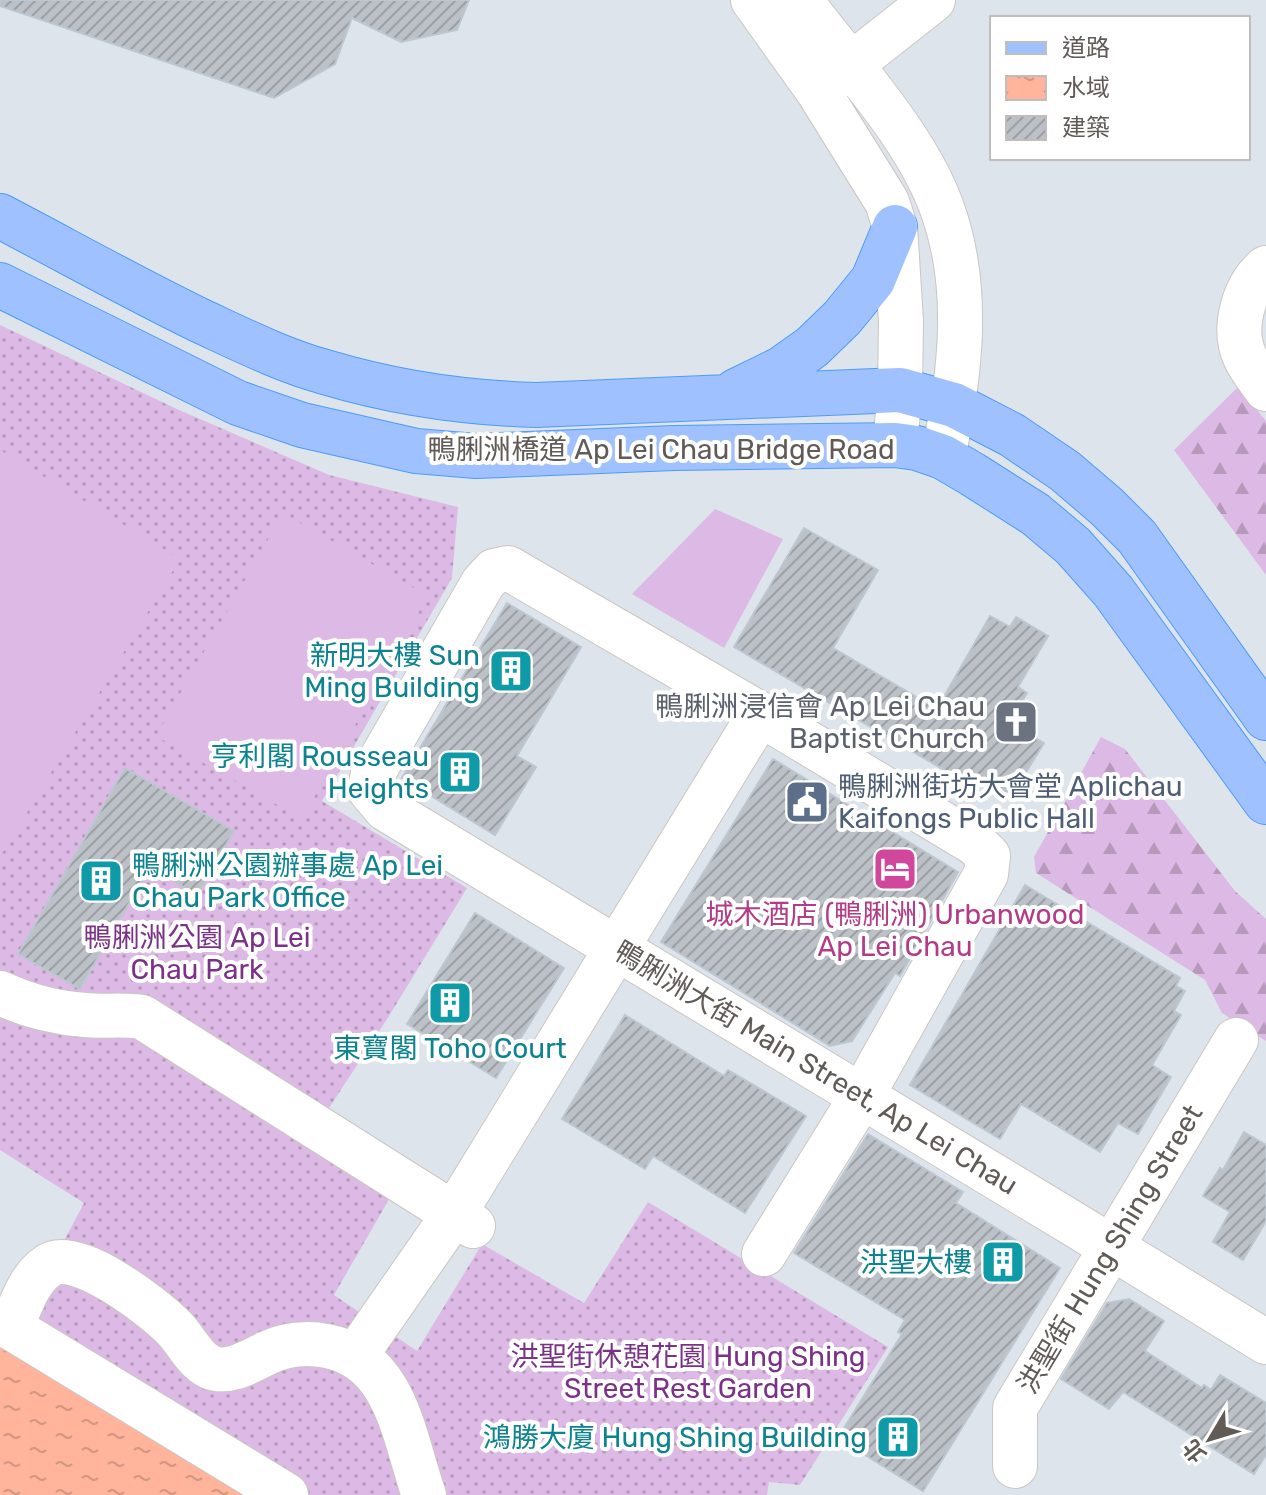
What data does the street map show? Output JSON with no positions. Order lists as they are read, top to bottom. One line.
{"streets":{"main road":["鴨脷洲橋道 Ap Lei Chau Bridge Road"],"street":["鴨脷洲大街 Main Street, Ap Lei Chau","洪聖街 Hung Shing Street"]},"crossings":[["鴨脷洲大街 Main Street, Ap Lei Chau","洪聖街 Hung Shing Street"]],"parks":["鴨脷洲公園 Ap Lei Chau Park","洪聖街休憩花園 Hung Shing Street Rest Garden"],"places":{"building":["新明大樓 Sun Ming Building","亨利閣 Rousseau Heights","鴨脷洲公園辦事處 Ap Lei Chau Park Office","東寶閣 Toho Court","洪聖大樓","鴻勝大廈 Hung Shing Building"],"church":["鴨脷洲浸信會 Ap Lei Chau Baptist Church"],"public building":["鴨脷洲街坊大會堂 Aplichau Kaifongs Public Hall"],"hotel":["城木酒店 (鴨脷洲) Urbanwood Ap Lei Chau"]},"legend":["道路","水域","建築"],"north":"bottom left"}
